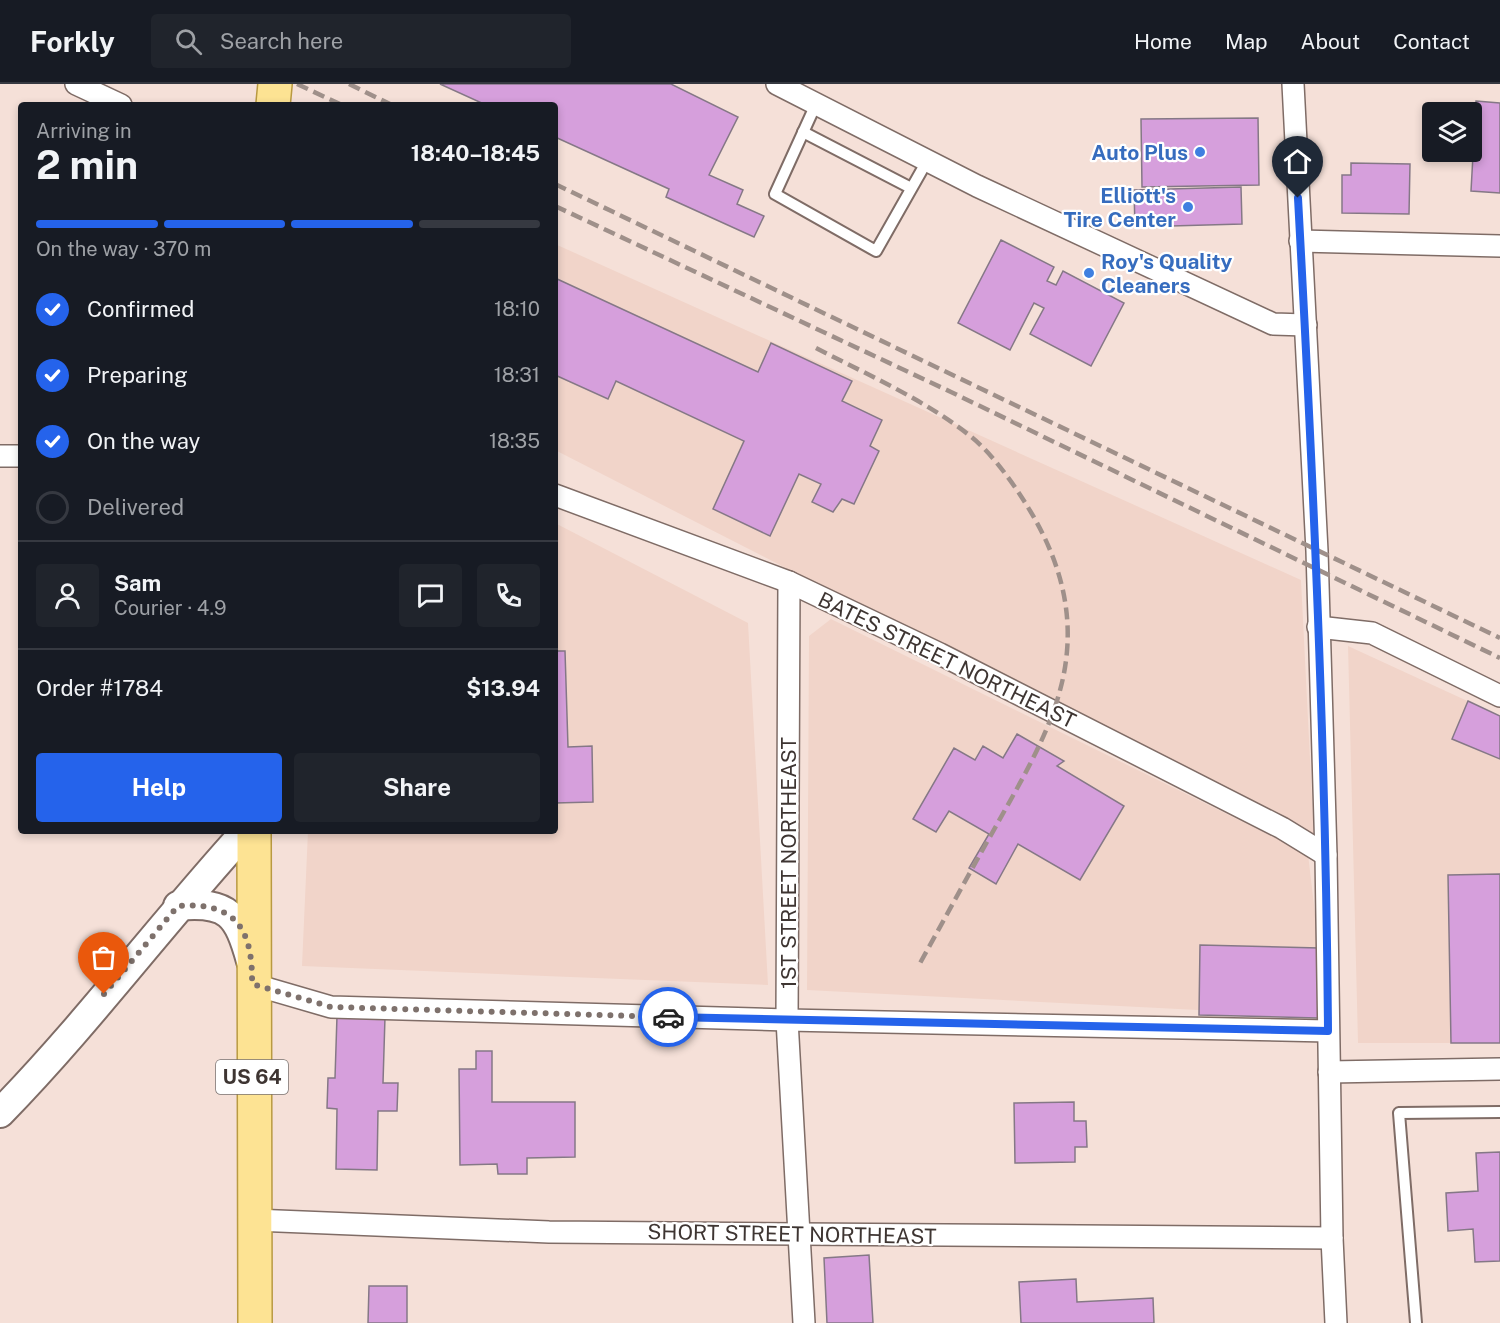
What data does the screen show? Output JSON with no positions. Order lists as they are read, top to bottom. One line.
{"streets":{"main road":["US 64"],"street":["BATES STREET NORTHEAST","1ST STREET NORTHEAST","SHORT STREET NORTHEAST"]},"crossings":[["BATES STREET NORTHEAST","1ST STREET NORTHEAST"],["1ST STREET NORTHEAST","SHORT STREET NORTHEAST"],["US 64","SHORT STREET NORTHEAST"]],"places":["Auto Plus","Elliott's Tire Center","Roy's Quality Cleaners"],"page":{"header":"Forkly","search":"Search here","nav":["Home","Map","About","Contact"],"heading":["2 min","Arriving in","18:40–18:45"],"panel":["Sam","Courier · 4.9","Order #1784","$13.94"],"bar":"On the way · 370 m","list":[["Confirmed","18:10"],["Preparing","18:31"],["On the way","18:35"],"Delivered"],"buttons":["Help","Share"]}}
